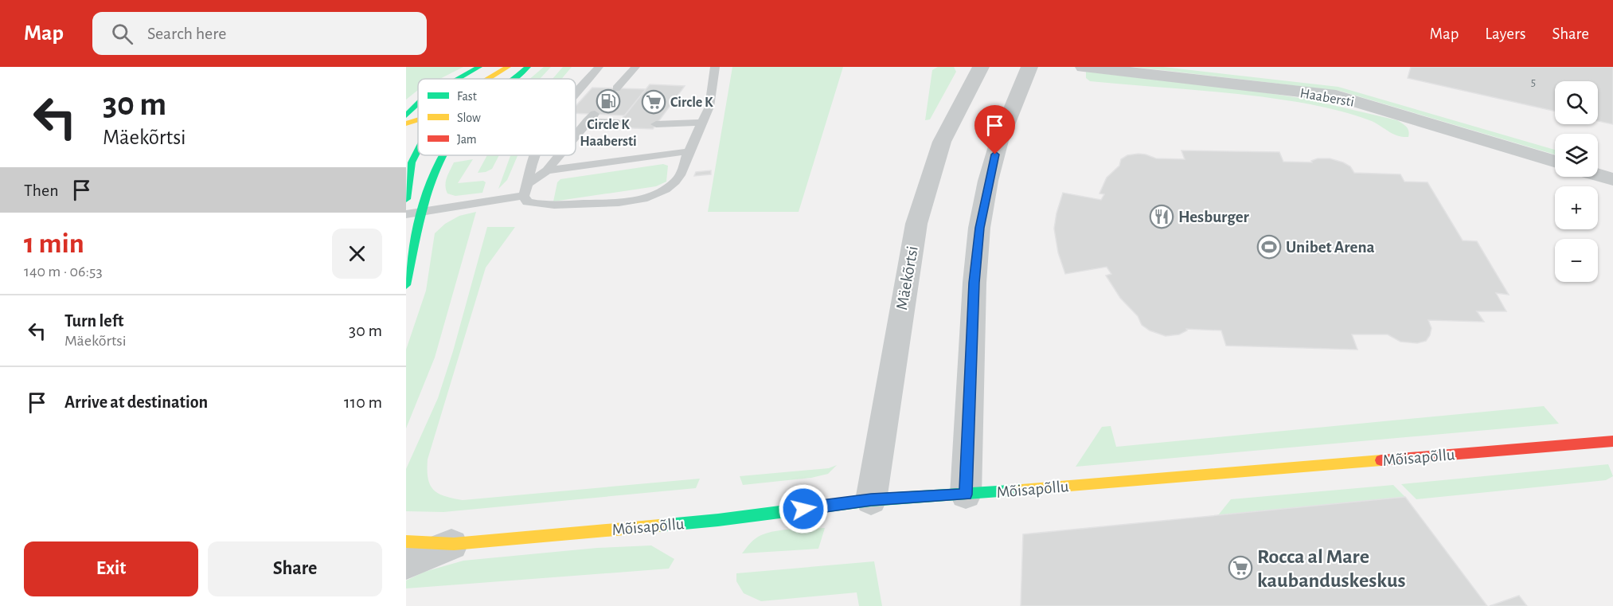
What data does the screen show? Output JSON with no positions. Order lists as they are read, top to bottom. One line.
{"streets":{"main road":["Mõisapõllu"],"street":["Haabersti","Mäekõrtsi"]},"crossings":[["Mäekõrtsi","Mõisapõllu"]],"places":{"fuel station":["Circle K Haabersti"],"supermarket":["Circle K","Rocca al Mare kaubanduskeskus"],"restaurant":["Hesburger"],"sports":["Unibet Arena"]},"house_numbers":["5"],"legend":["Fast","Slow","Jam"],"page":{"header":"Map","search":"Search here","nav":["Map","Layers","Share"],"turn":["30 m","Mäekõrtsi"],"map_buttons":["+","−"],"then":"Then","heading":["1 min","140 m · 06:53"],"list":[{"name":"Turn left","note":"Mäekõrtsi","value":"30 m"},{"name":"Arrive at destination","value":"110 m"}],"buttons":["Exit","Share"]}}
